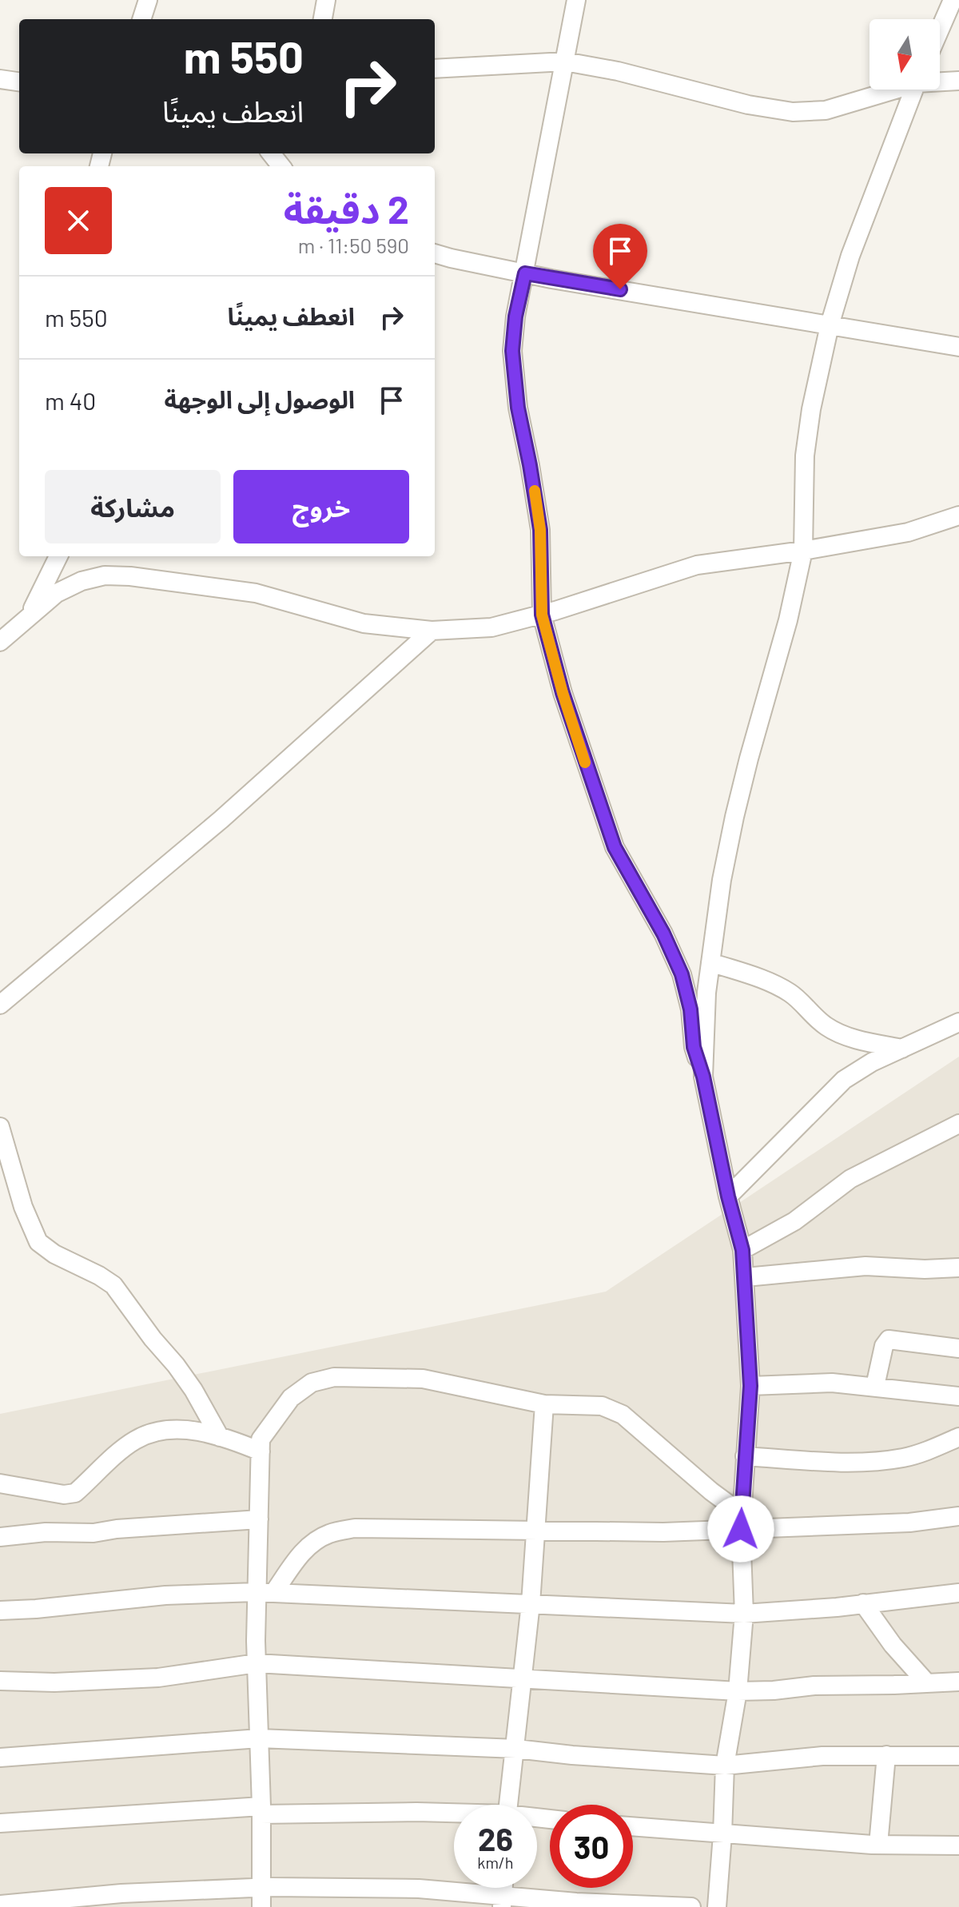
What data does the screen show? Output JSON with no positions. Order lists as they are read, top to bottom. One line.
{"north":"bottom","page":{"turn":["550 m","انعطف يمينًا"],"heading":["2 دقيقة","590 m · 11:50"],"list":[{"name":"انعطف يمينًا","value":"550 m"},{"name":"الوصول إلى الوجهة","value":"40 m"}],"buttons":["خروج","مشاركة"],"speed":"26 km/h","limit":"30"}}
